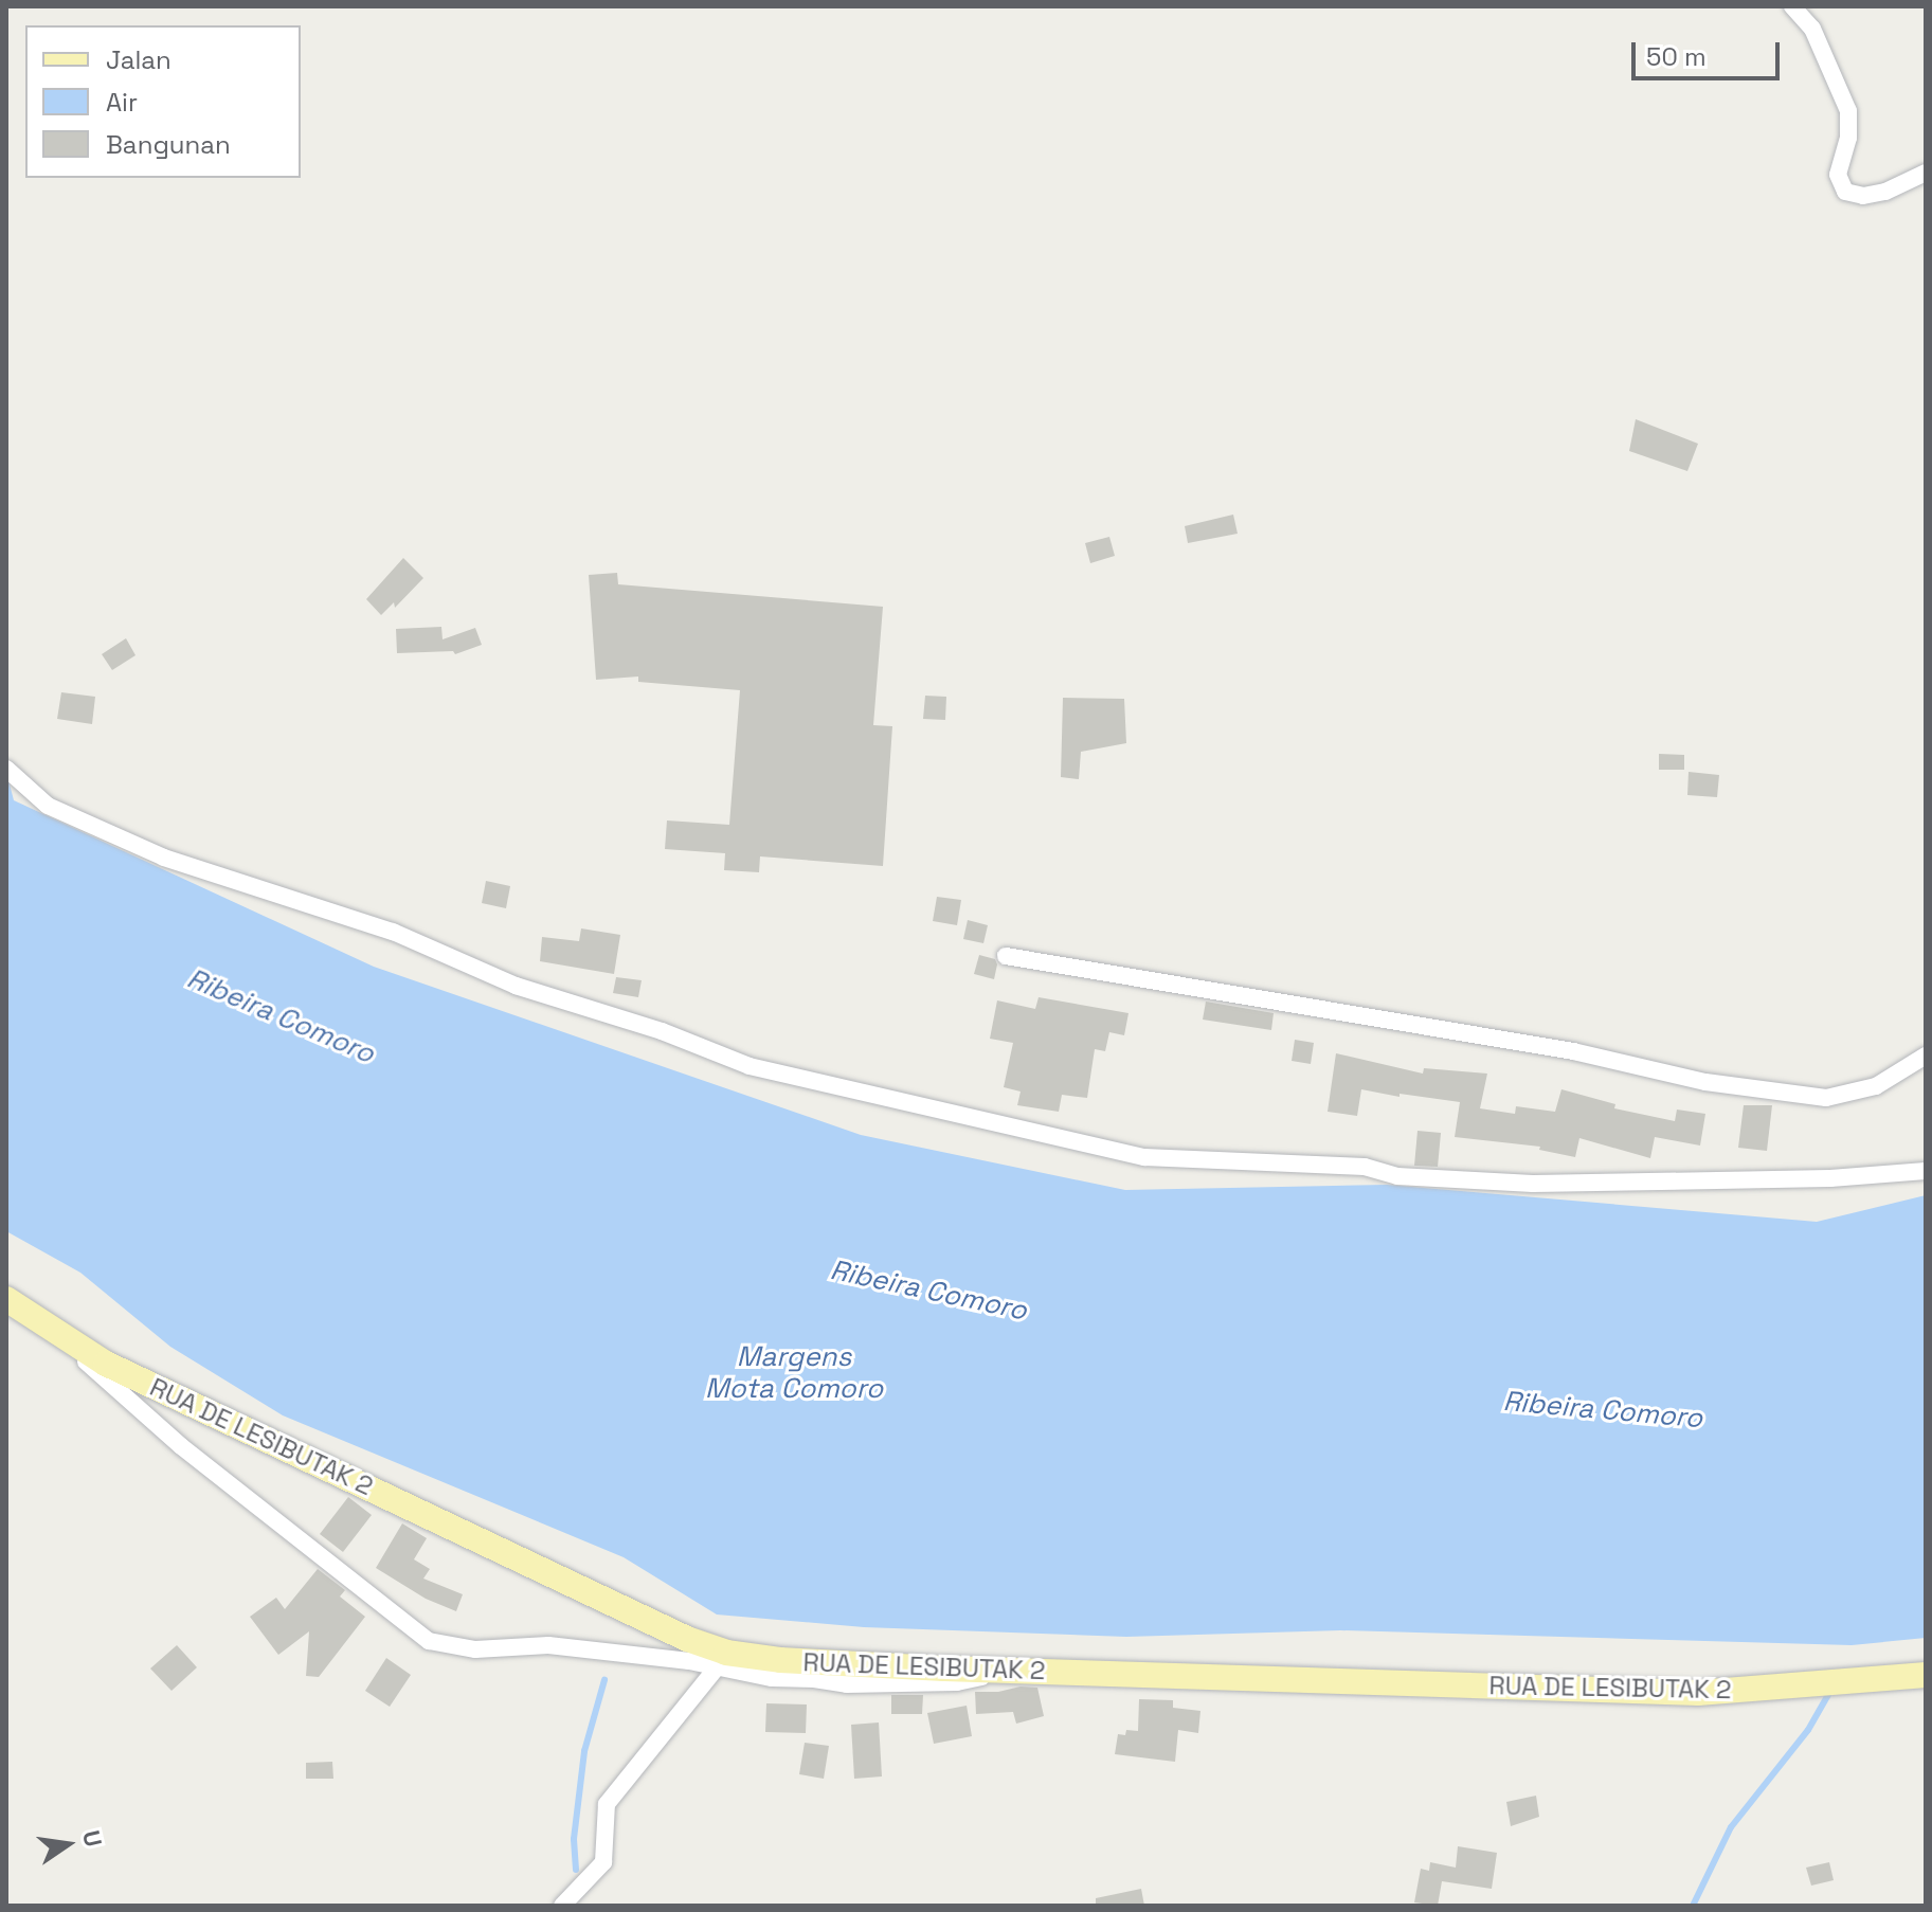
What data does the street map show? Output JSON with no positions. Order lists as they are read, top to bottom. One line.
{"streets":{"main road":["RUA DE LESIBUTAK 2"]},"water":["Ribeira Comoro","Margens Mota Comoro"],"legend":["Jalan","Air","Bangunan"],"scale_bar":"50 m","north":"right"}
